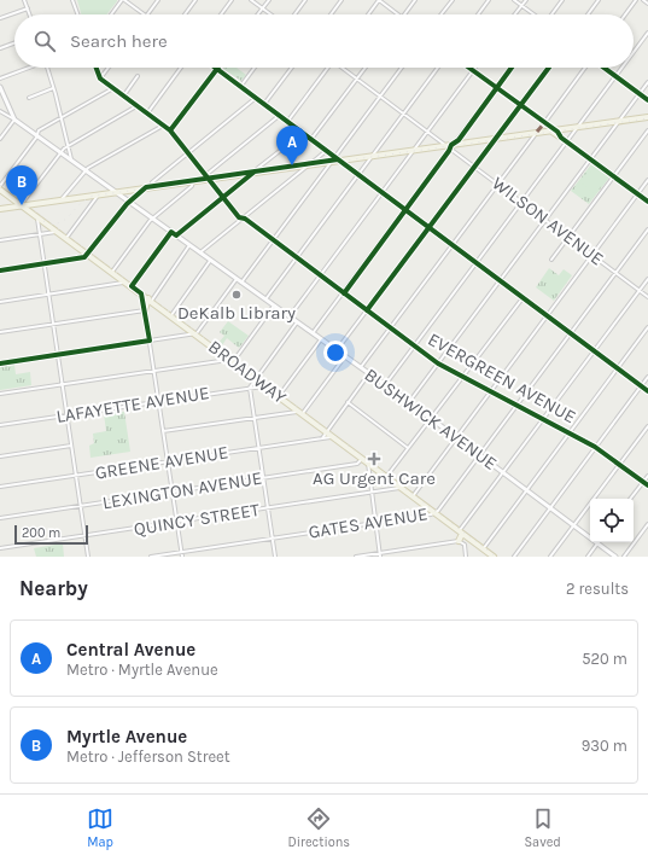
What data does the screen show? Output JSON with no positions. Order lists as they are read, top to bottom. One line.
{"streets":{"main road":["BROADWAY","BUSHWICK AVENUE"],"street":["WILSON AVENUE","EVERGREEN AVENUE","LAFAYETTE AVENUE","GREENE AVENUE","LEXINGTON AVENUE","QUINCY STREET","GATES AVENUE"]},"crossings":[["WILSON AVENUE","GATES AVENUE"],["BROADWAY","LAFAYETTE AVENUE"],["BROADWAY","GREENE AVENUE"],["BROADWAY","LEXINGTON AVENUE"],["BROADWAY","QUINCY STREET"],["BROADWAY","GATES AVENUE"],["EVERGREEN AVENUE","GATES AVENUE"],["BUSHWICK AVENUE","GATES AVENUE"]],"places":{"other":["DeKalb Library"],"health":["AG Urgent Care"]},"scale_bar":"200 m","page":{"search":"Search here","pins":["A","B"],"scale":"200 m","heading":["Nearby","2 results"],"list":[{"mark":"A","name":"Central Avenue","note":"Metro · Myrtle Avenue","value":"520 m"},{"mark":"B","name":"Myrtle Avenue","note":"Metro · Jefferson Street","value":"930 m"}],"nav":["Map","Directions","Saved"]}}
